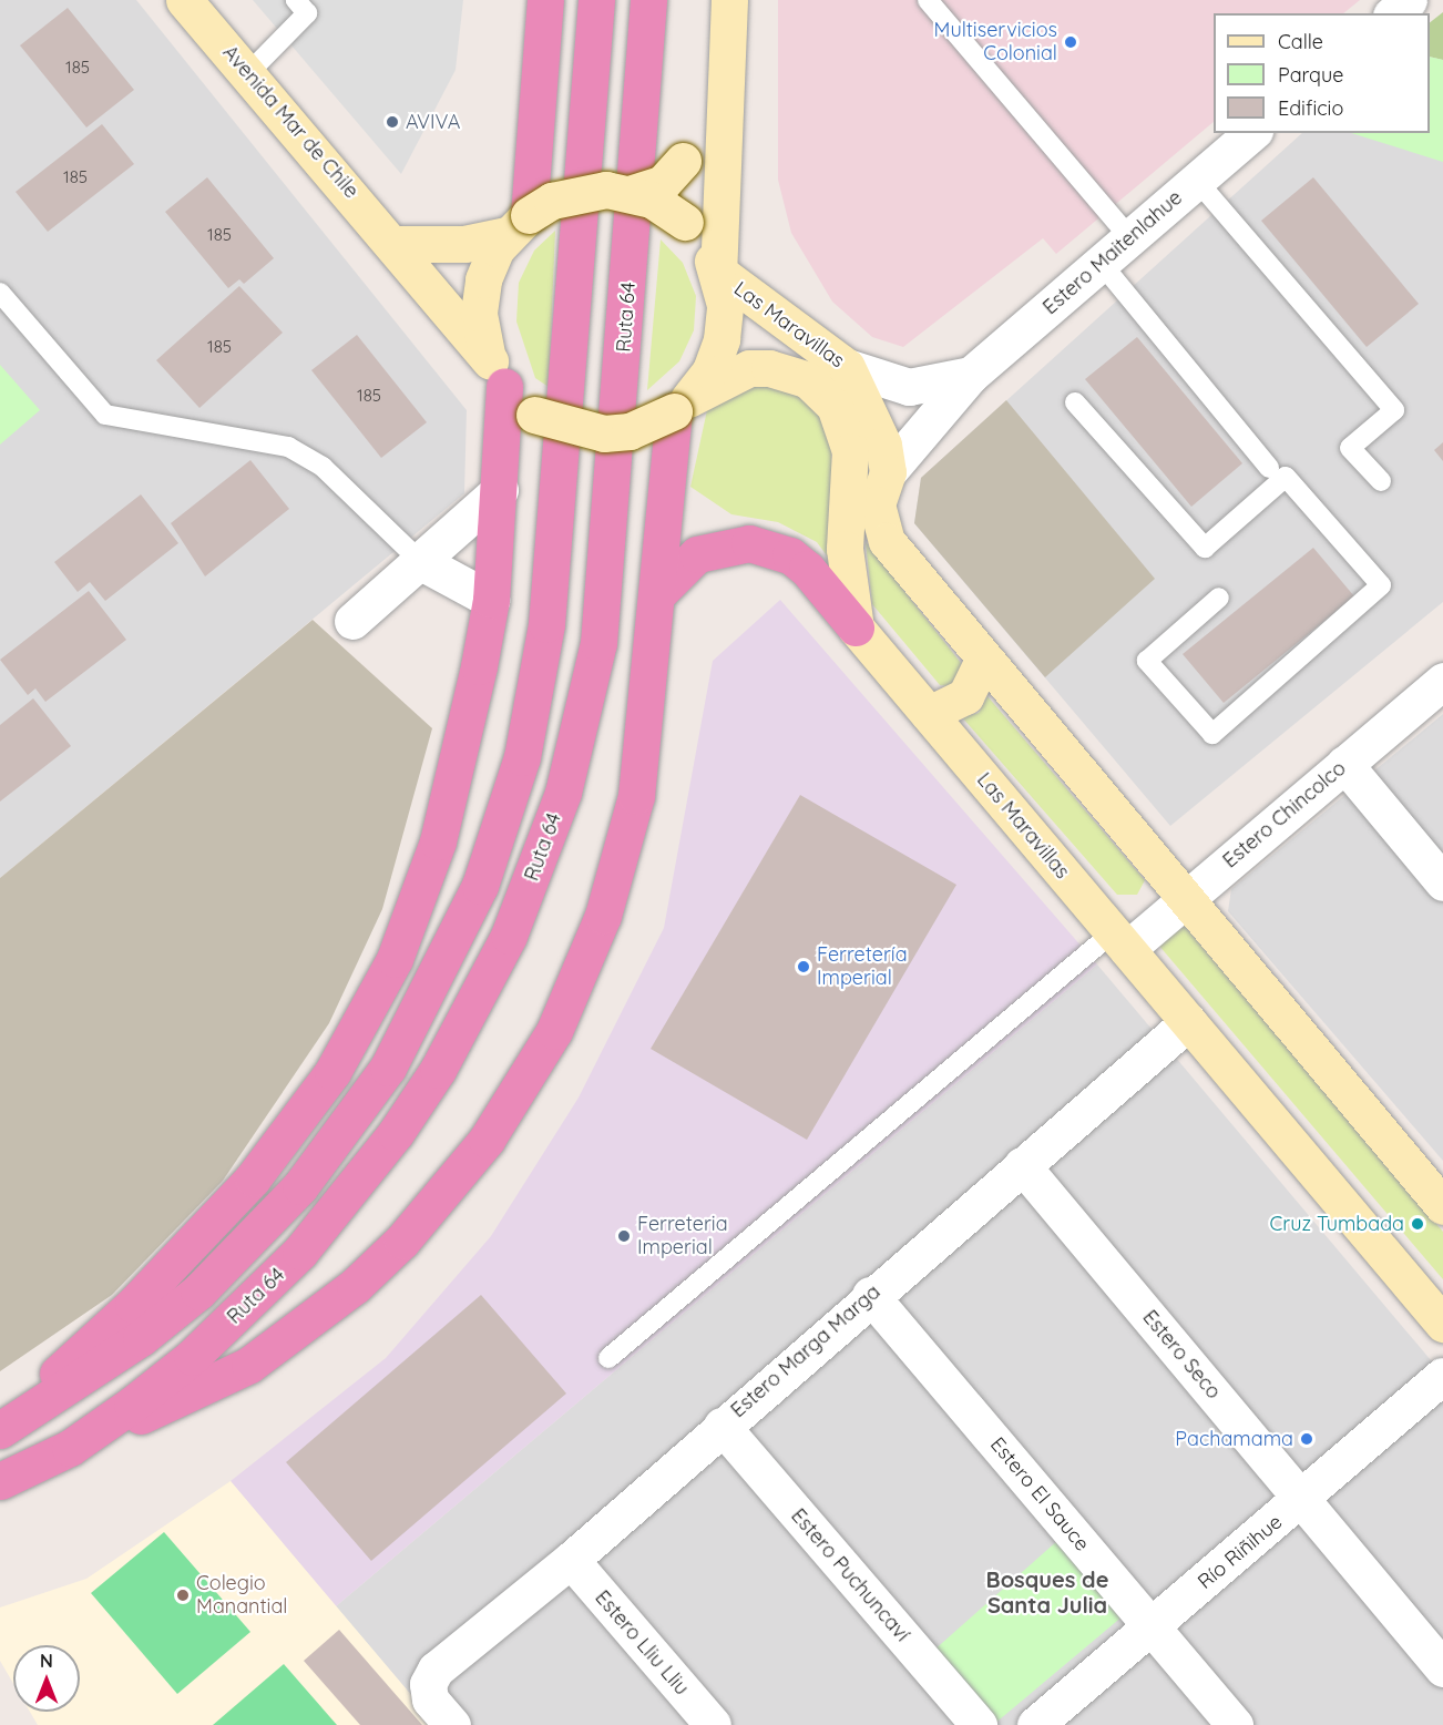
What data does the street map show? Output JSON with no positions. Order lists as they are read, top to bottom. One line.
{"streets":{"highway":["Ruta 64"],"street":["Avenida Mar de Chile","Estero Maitenlahue","Las Maravillas","Estero Chincolco","Estero Marga Marga","Estero Seco","Estero El Sauce","Río Riñihue","Estero Puchuncaví","Estero Lliu Lliu"]},"crossings":[["Avenida Mar de Chile","Las Maravillas"],["Estero Maitenlahue","Las Maravillas"],["Las Maravillas","Estero Chincolco"],["Las Maravillas","Estero Marga Marga"],["Estero Marga Marga","Estero Seco"],["Estero Marga Marga","Estero El Sauce"],["Estero Marga Marga","Estero Puchuncaví"],["Estero Marga Marga","Estero Lliu Lliu"],["Estero Seco","Río Riñihue"],["Estero El Sauce","Río Riñihue"]],"districts":["Bosques de Santa Julia"],"places":["Multiservicios Colonial","AVIVA","Ferretería Imperial","Cruz Tumbada","Ferreteria Imperial","Pachamama","Colegio Manantial"],"house_numbers":["185","185","185","185","185"],"legend":["Calle","Parque","Edificio"],"north":"top"}
